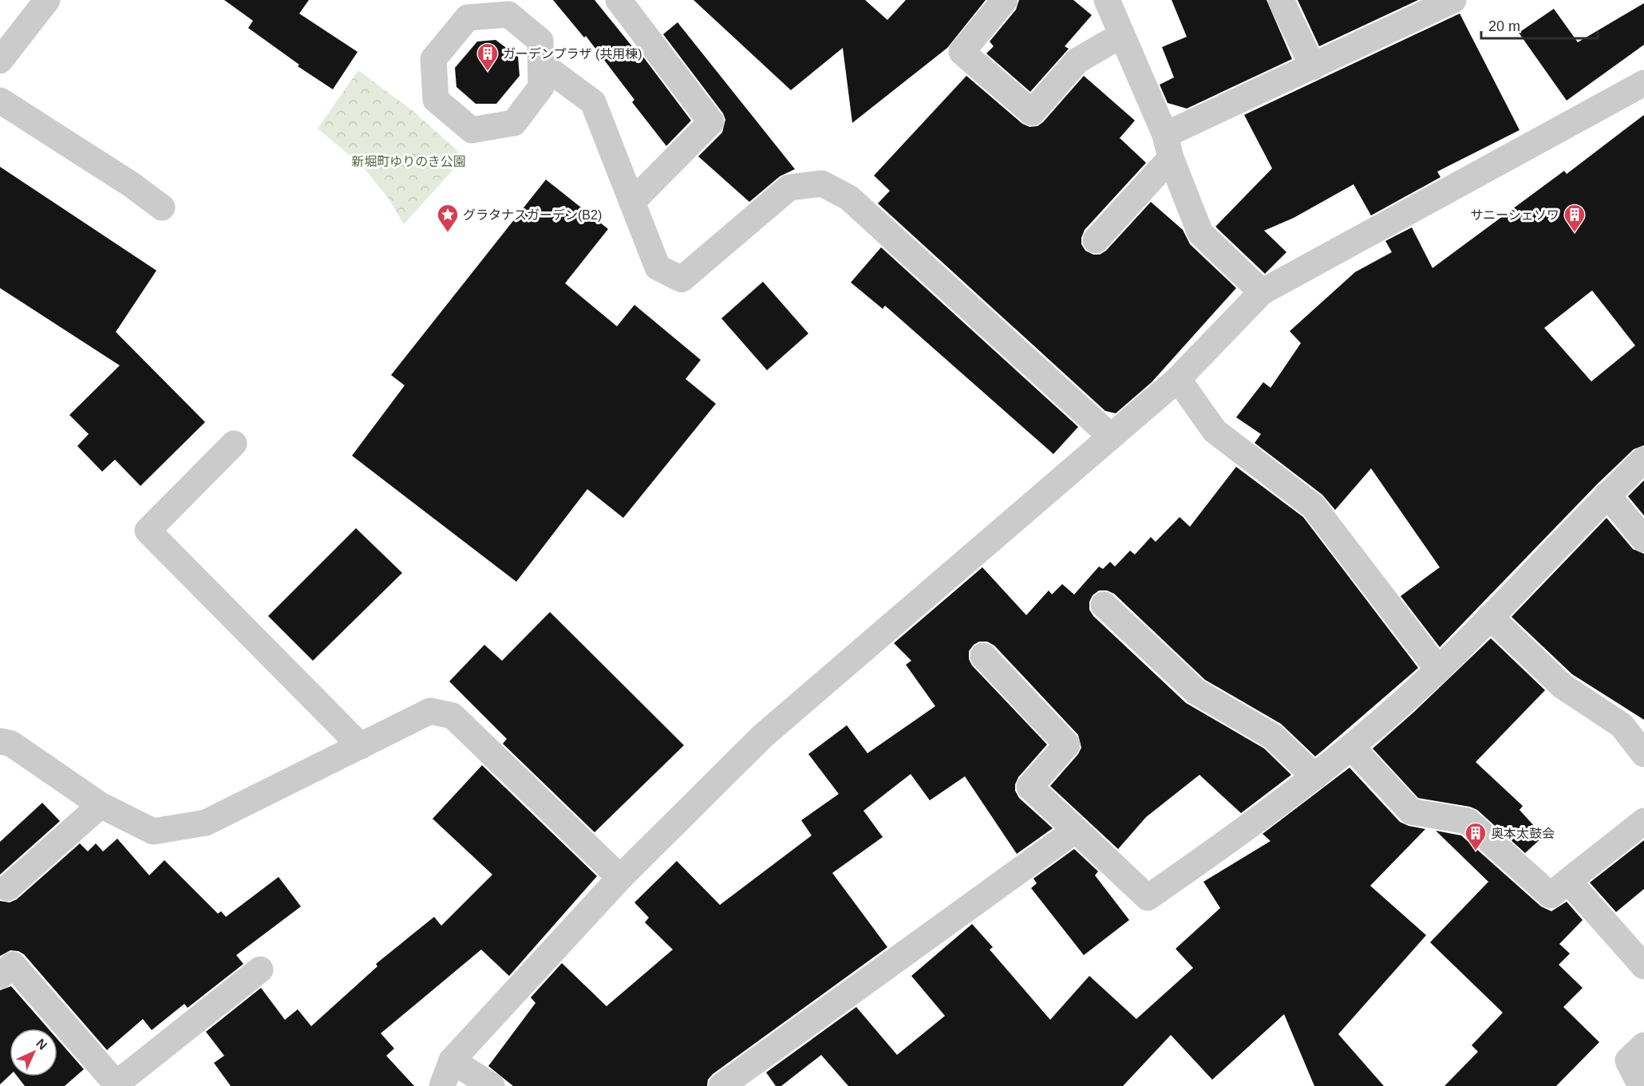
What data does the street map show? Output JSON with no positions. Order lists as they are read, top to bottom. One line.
{"parks":["新堀町ゆりのき公園"],"places":{"building":["ガーデンプラザ (共用棟)","サニーシェソワ","奥本太鼓会"],"place":["グラタナスガーデン(B2)"]},"scale_bar":"20 m","north":"top right"}
